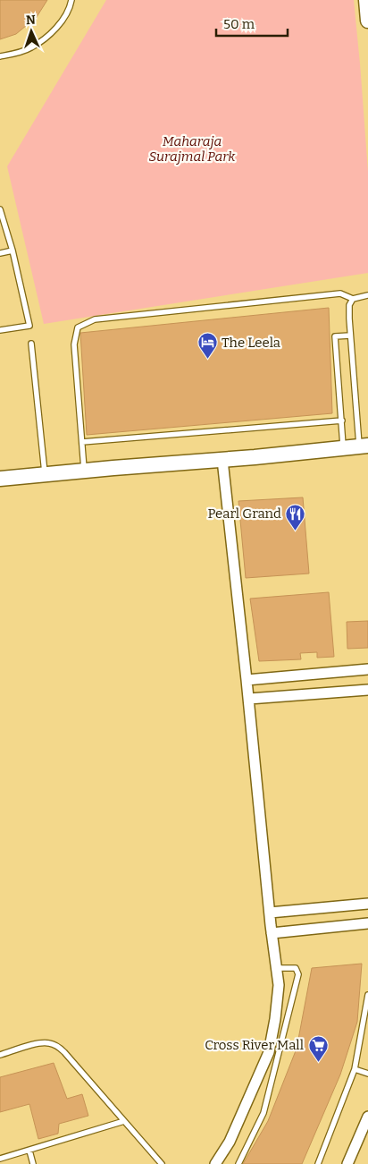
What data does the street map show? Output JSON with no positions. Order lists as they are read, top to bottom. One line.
{"parks":["Maharaja Surajmal Park"],"places":{"hotel":["The Leela"],"restaurant":["Pearl Grand"],"supermarket":["Cross River Mall"]},"scale_bar":"50 m","north":"top"}
